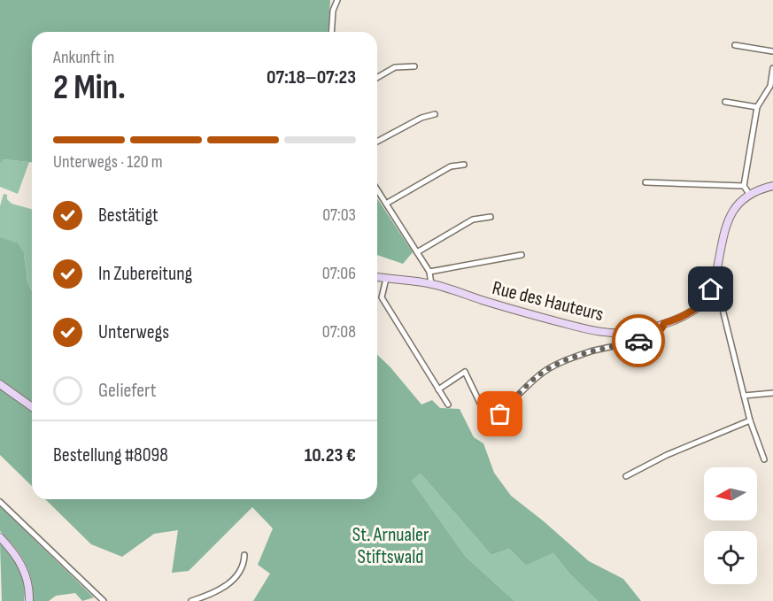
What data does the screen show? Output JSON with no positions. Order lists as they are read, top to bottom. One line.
{"streets":{"street":["Rue des Hauteurs"]},"parks":["St. Arnualer Stiftswald"],"north":"left","page":{"heading":["2 Min.","Ankunft in","07:18–07:23"],"panel":["Bestellung #8098","10.23 €"],"bar":"Unterwegs · 120 m","list":[["Bestätigt","07:03"],["In Zubereitung","07:06"],["Unterwegs","07:08"],"Geliefert"]}}
